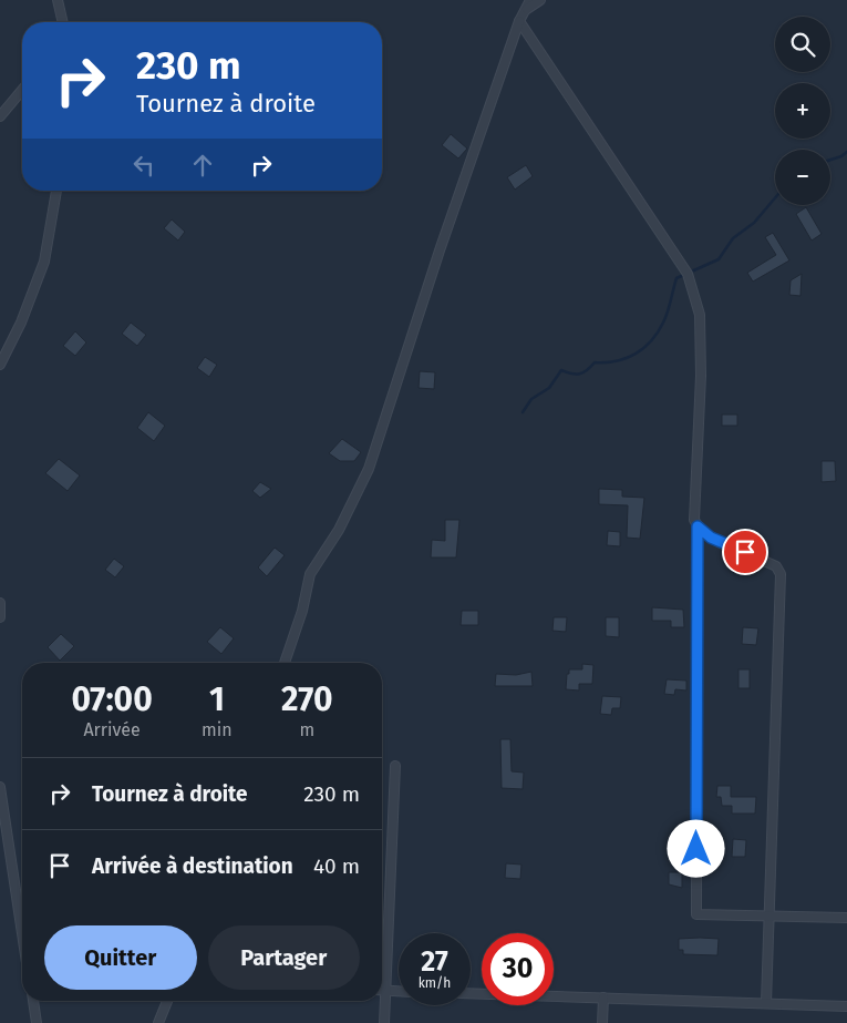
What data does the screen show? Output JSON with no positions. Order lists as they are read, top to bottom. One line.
{"page":{"map_buttons":["+","−"],"turn":["230 m","Tournez à droite"],"eta":["07:00","Arrivée","1","min","270","m"],"list":[{"name":"Tournez à droite","value":"230 m"},{"name":"Arrivée à destination","value":"40 m"}],"buttons":["Quitter","Partager"],"speed":"27 km/h","limit":"30"}}
